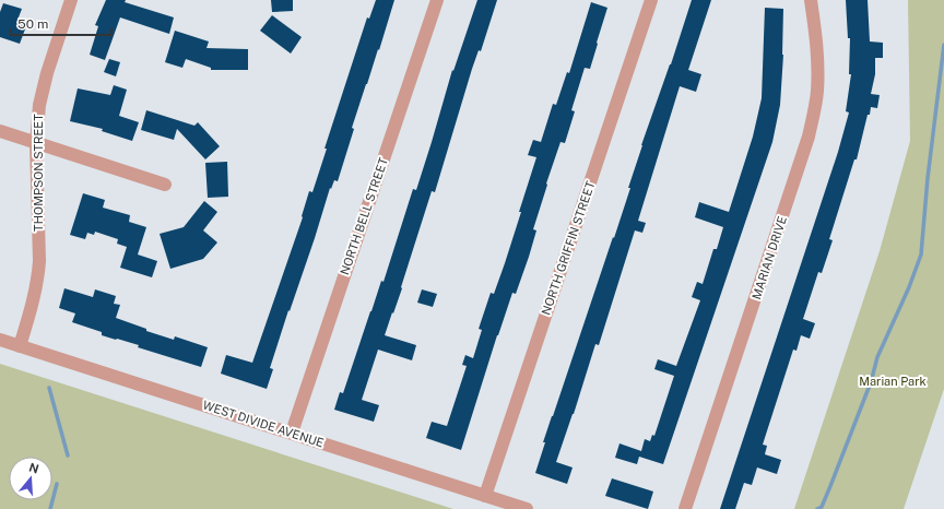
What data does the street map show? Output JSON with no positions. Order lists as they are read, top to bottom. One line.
{"streets":{"street":["THOMPSON STREET","NORTH BELL STREET","NORTH GRIFFIN STREET","MARIAN DRIVE","WEST DIVIDE AVENUE"]},"crossings":[["THOMPSON STREET","WEST DIVIDE AVENUE"],["NORTH BELL STREET","WEST DIVIDE AVENUE"],["NORTH GRIFFIN STREET","WEST DIVIDE AVENUE"]],"parks":["Marian Park"],"scale_bar":"50 m","north":"top"}
